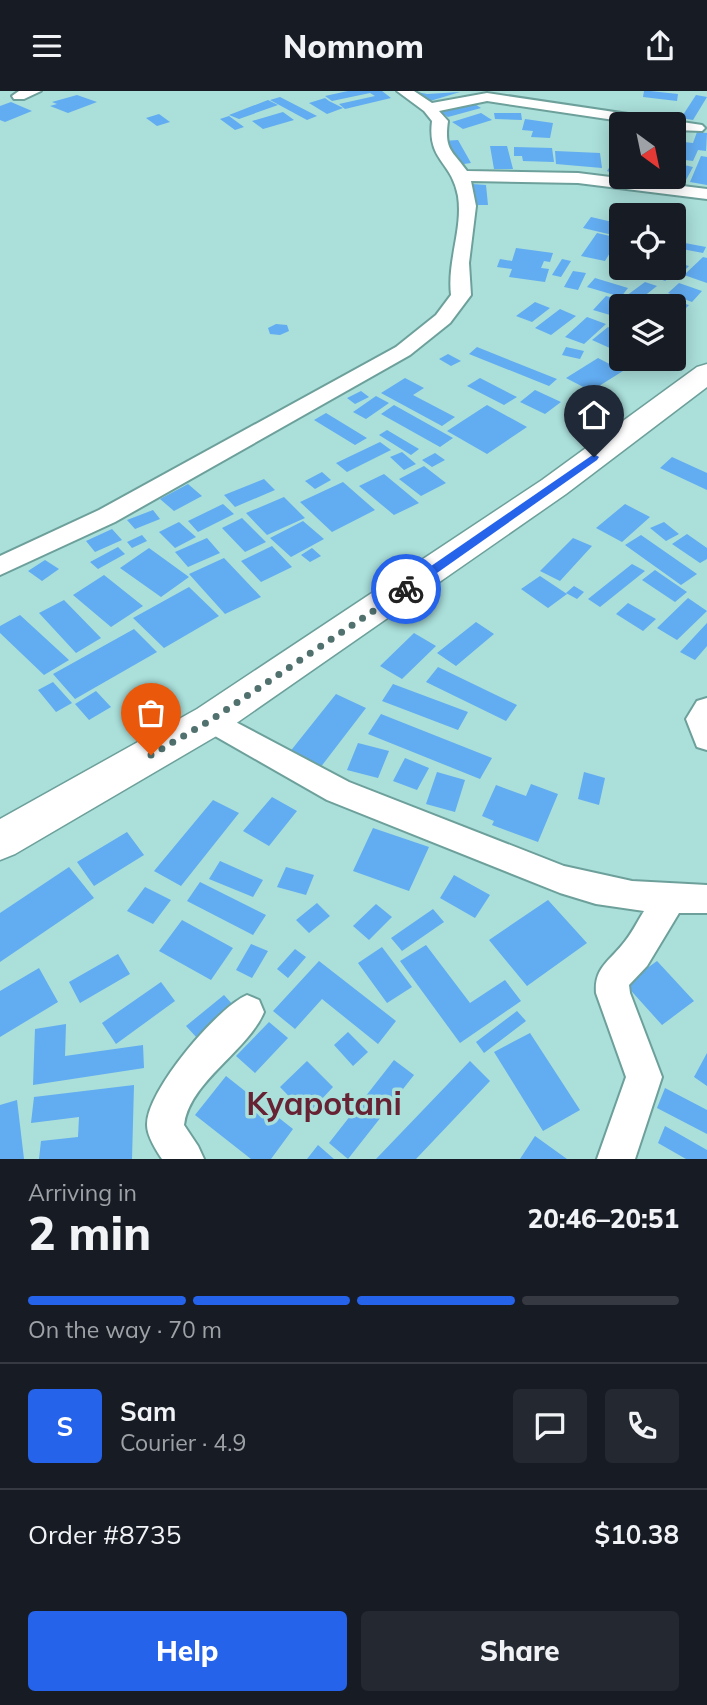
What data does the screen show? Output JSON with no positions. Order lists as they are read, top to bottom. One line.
{"districts":["Kyapotani"],"north":"bottom right","page":{"header":"Nomnom","heading":["2 min","Arriving in","20:46–20:51"],"panel":["Sam","Courier · 4.9","Order #8735","$10.38"],"bar":"On the way · 70 m","round":"S","buttons":["Help","Share"]}}
